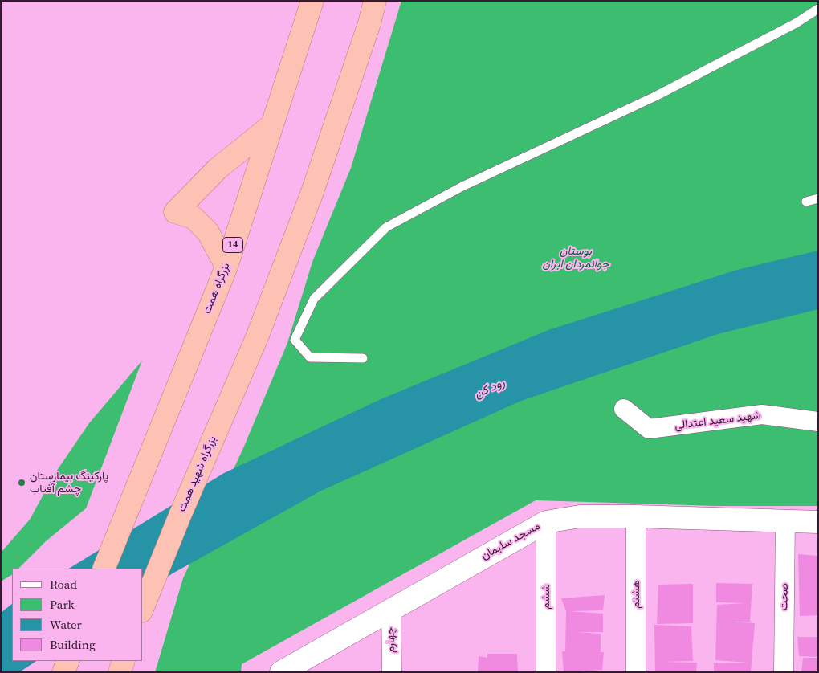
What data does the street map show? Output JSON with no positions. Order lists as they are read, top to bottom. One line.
{"streets":{"highway":["14","بزرگراه همت","بزرگراه شهید همت"],"street":["شهید سعید اعتدالی","مسجد سلیمان","هشتم","ششم","صحت","چهارم"]},"crossings":[["مسجد سلیمان","هشتم"],["مسجد سلیمان","ششم"],["مسجد سلیمان","صحت"],["مسجد سلیمان","چهارم"]],"water":["رود کن"],"parks":["بوستان جوانمردان ایران"],"places":["پاركينگ بيمارستان چشم آفتاب"],"legend":["Road","Park","Water","Building"]}
